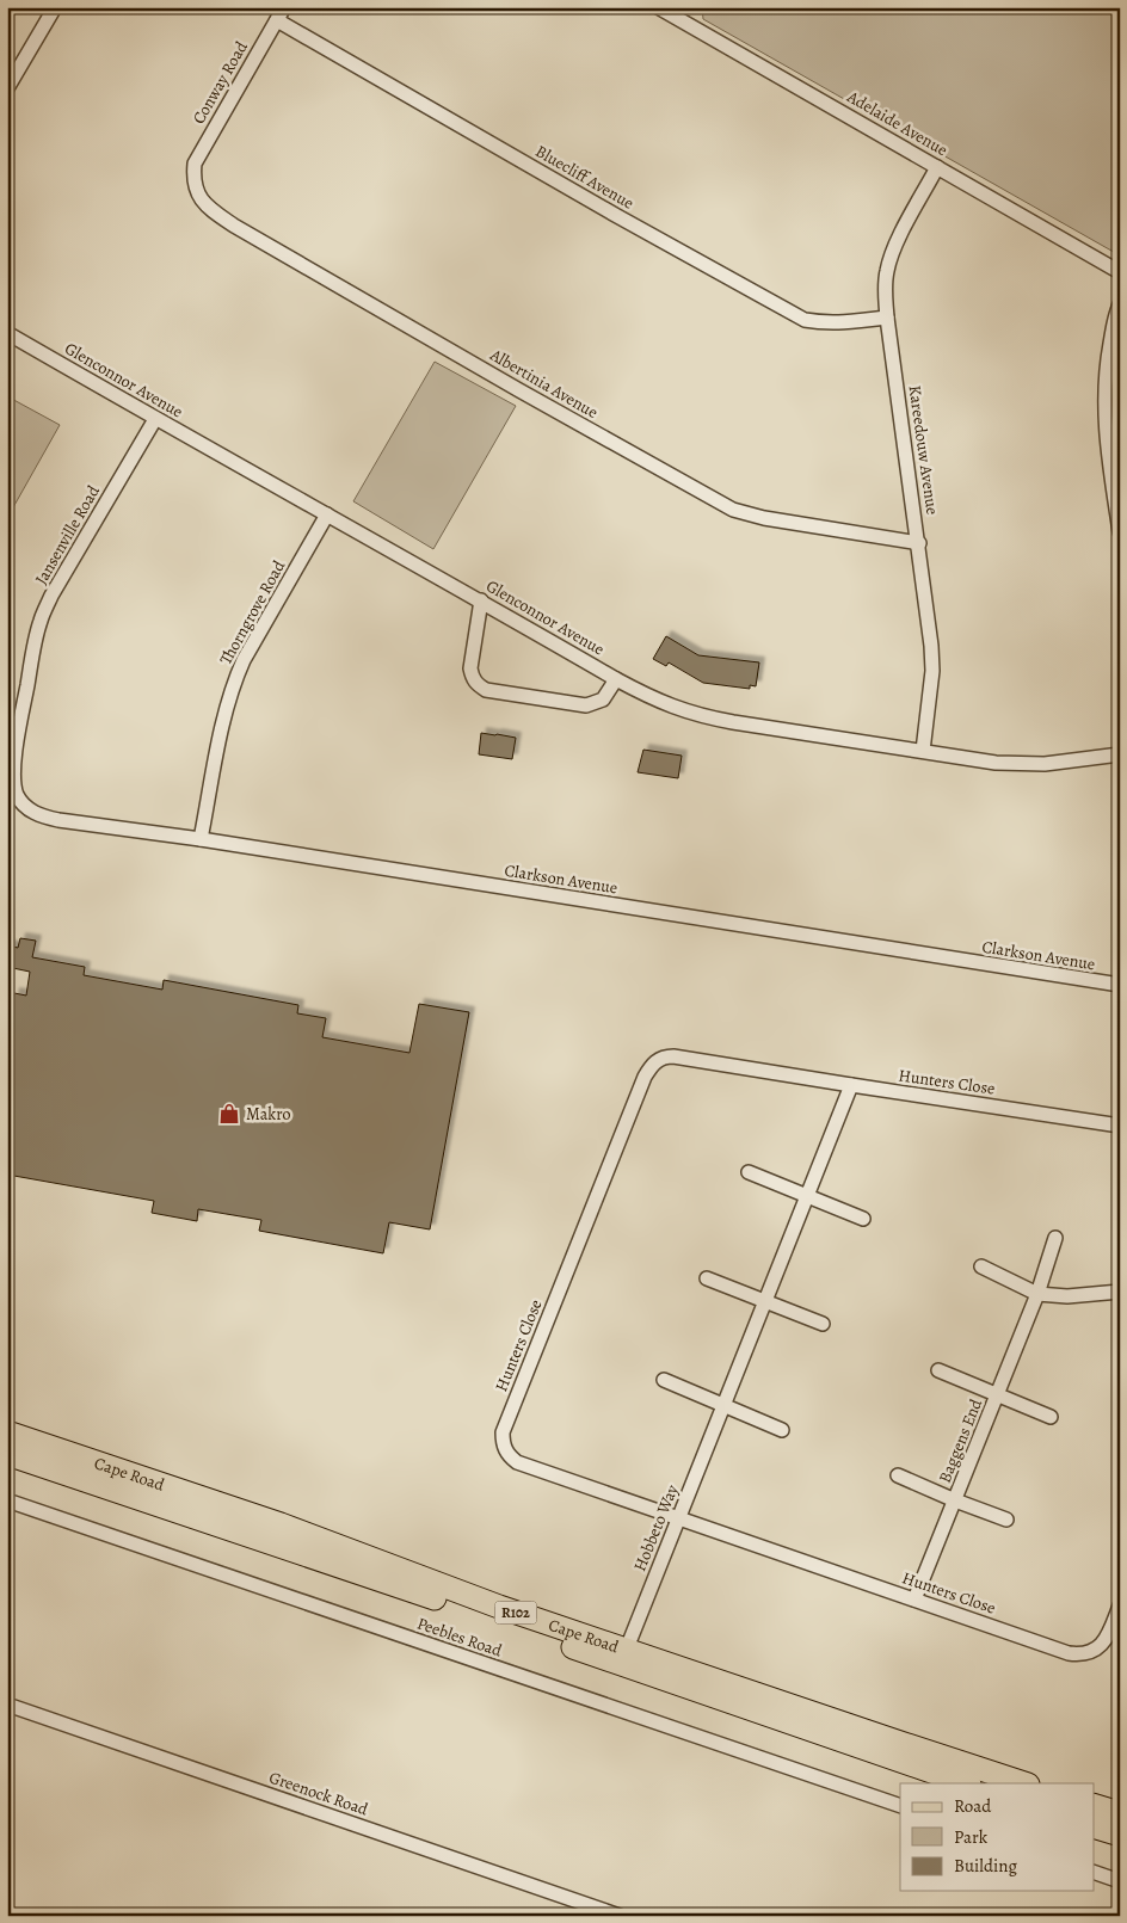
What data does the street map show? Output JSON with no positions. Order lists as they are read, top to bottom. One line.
{"streets":{"main road":["Cape Road","R102"],"street":["Conway Road","Adelaide Avenue","Bluecliff Avenue","Glenconnor Avenue","Albertinia Avenue","Kareedouw Avenue","Jansenville Road","Thorngrove Road","Clarkson Avenue","Hunters Close","Baggens End","Hobbeto Way","Peebles Road","Greenock Road"]},"crossings":[["Conway Road","Bluecliff Avenue"],["Conway Road","Albertinia Avenue"],["Adelaide Avenue","Kareedouw Avenue"],["Bluecliff Avenue","Kareedouw Avenue"],["Glenconnor Avenue","Kareedouw Avenue"],["Glenconnor Avenue","Jansenville Road"],["Glenconnor Avenue","Thorngrove Road"],["Albertinia Avenue","Kareedouw Avenue"],["Jansenville Road","Clarkson Avenue"],["Thorngrove Road","Clarkson Avenue"],["Hunters Close","Baggens End"],["Hunters Close","Hobbeto Way"],["Cape Road","Hobbeto Way"]],"places":{"shop":["Makro"]},"legend":["Road","Park","Building"]}
